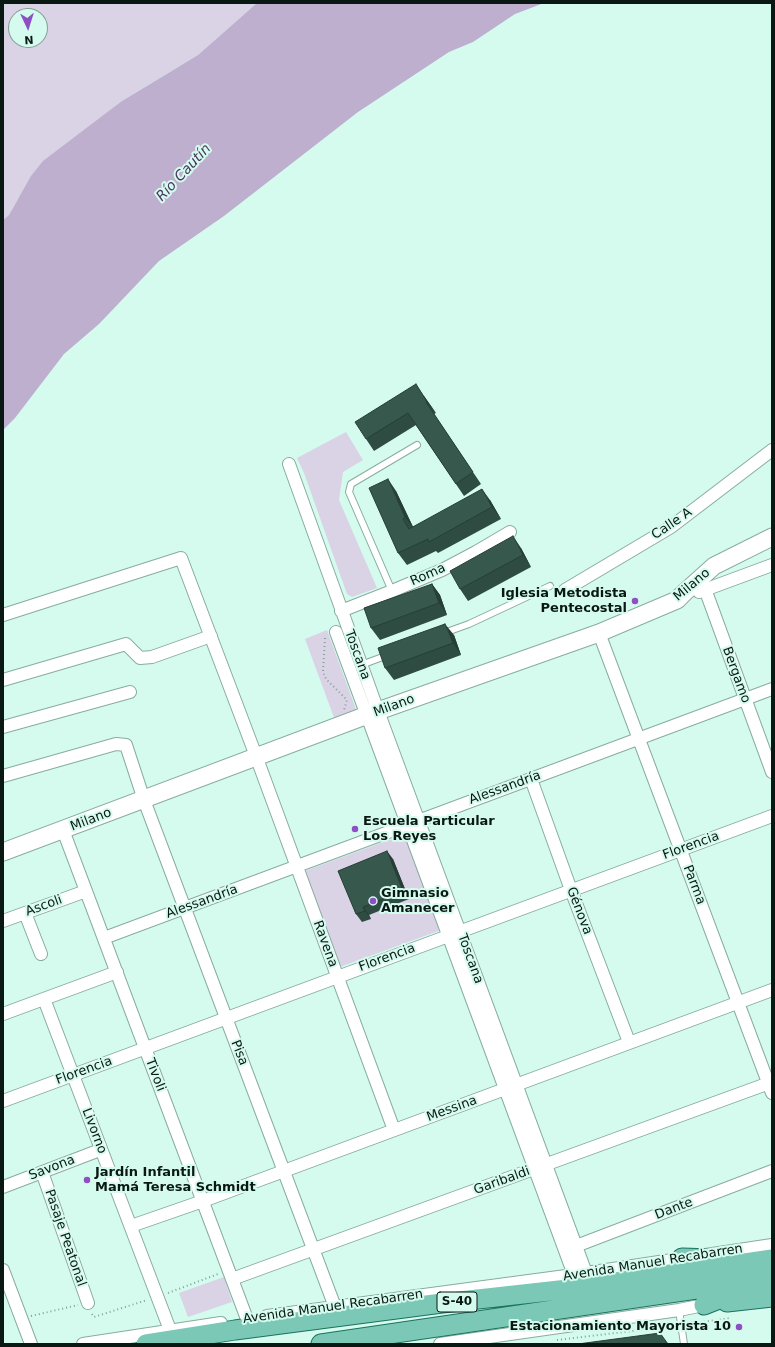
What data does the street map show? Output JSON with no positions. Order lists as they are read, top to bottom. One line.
{"streets":{"main road":["Avenida Manuel Recabarren","S-40"],"street":["Calle A","Roma","Milano","Toscana","Bergamo","Alessandría","Florencia","Parma","Ascoli","Génova","Ravena","Pisa","Tivoli","Messina","Livorno","Savona","Garibaldi","Dante","Pasaje Peatonal"]},"crossings":[["Roma","Toscana"],["Milano","Toscana"],["Milano","Bergamo"],["Milano","Parma"],["Milano","Ravena"],["Milano","Pisa"],["Milano","Tivoli"],["Toscana","Alessandría"],["Toscana","Florencia"],["Toscana","Messina"],["Toscana","Garibaldi"],["Toscana","Dante"],["Toscana","Avenida Manuel Recabarren"],["Bergamo","Alessandría"],["Alessandría","Parma"],["Alessandría","Génova"],["Alessandría","Ravena"],["Alessandría","Pisa"],["Alessandría","Tivoli"],["Florencia","Parma"],["Florencia","Génova"],["Florencia","Ravena"],["Florencia","Pisa"],["Florencia","Tivoli"],["Florencia","Livorno"],["Parma","Messina"],["Parma","Garibaldi"],["Ascoli","Tivoli"],["Génova","Messina"],["Ravena","Messina"],["Pisa","Messina"],["Pisa","Garibaldi"],["Pisa","Avenida Manuel Recabarren"],["Tivoli","Messina"],["Tivoli","Garibaldi"],["Tivoli","Avenida Manuel Recabarren"],["Messina","Livorno"],["Livorno","Savona"],["Savona","Pasaje Peatonal"]],"water":["Río Cautín"],"places":["Iglesia Metodista Pentecostal","Escuela Particular Los Reyes","Gimnasio Amanecer","Jardín Infantil Mamá Teresa Schmidt","Estacionamiento Mayorista 10"],"north":"bottom"}
